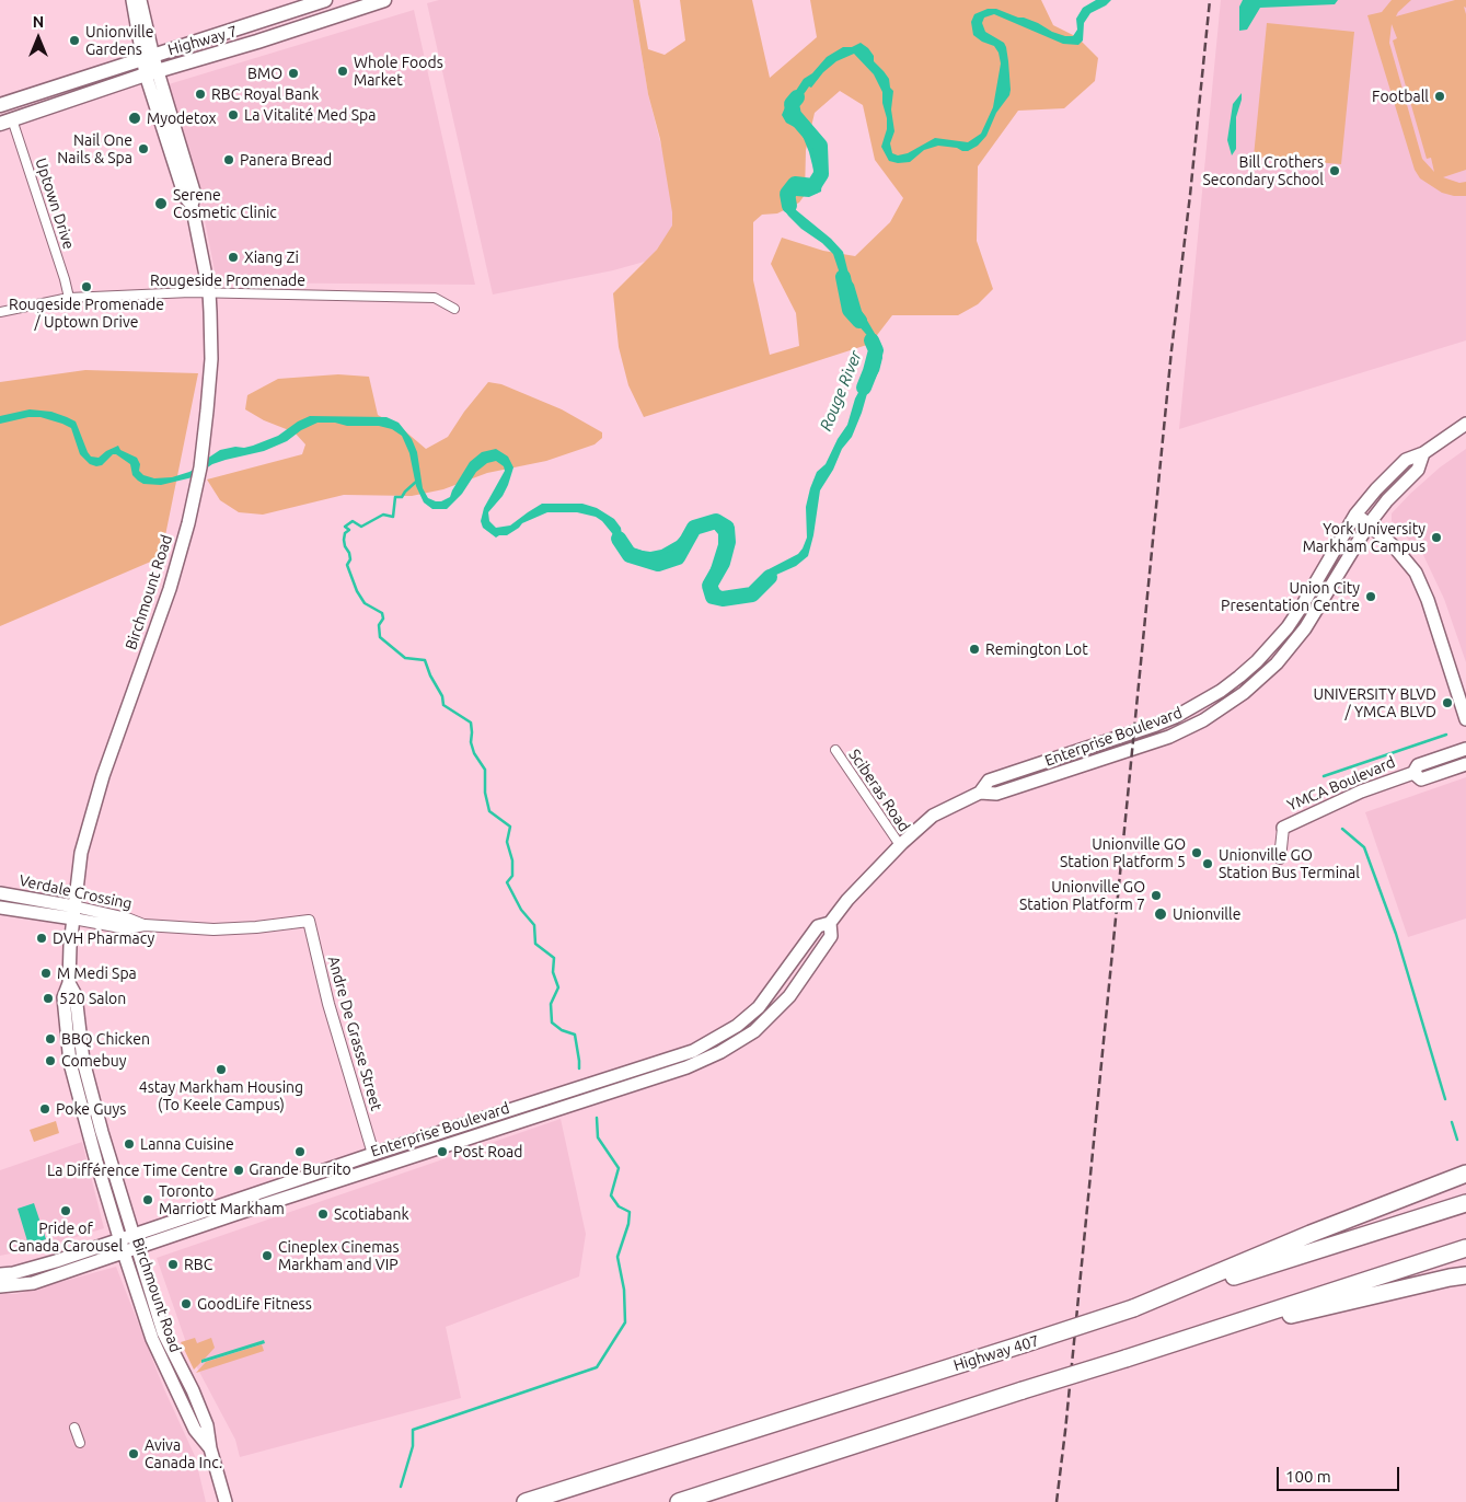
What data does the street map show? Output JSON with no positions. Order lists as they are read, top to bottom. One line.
{"streets":{"highway":["Highway 407"],"main road":["Highway 7","Birchmount Road","Enterprise Boulevard","YMCA Boulevard","Verdale Crossing"],"street":["Uptown Drive","Rougeside Promenade","Sciberas Road","Andre De Grasse Street"]},"crossings":[["Highway 7","Uptown Drive"],["Highway 7","Birchmount Road"],["Uptown Drive","Rougeside Promenade"],["Rougeside Promenade","Birchmount Road"],["Birchmount Road","Enterprise Boulevard"],["Birchmount Road","Verdale Crossing"],["Enterprise Boulevard","Sciberas Road"],["Enterprise Boulevard","Andre De Grasse Street"],["Verdale Crossing","Andre De Grasse Street"]],"water":["Rouge River"],"places":["Unionville Gardens","Whole Foods Market","BMO","RBC Royal Bank","Football","La Vitalité Med Spa","Myodetox","Nail One Nails & Spa","Panera Bread","Bill Crothers Secondary School","Serene Cosmetic Clinic","Xiang Zi","Rougeside Promenade / Uptown Drive","York University Markham Campus","Union City Presentation Centre","Remington Lot","UNIVERSITY BLVD / YMCA BLVD","Unionville GO Station Platform 5","Unionville GO Station Bus Terminal","Unionville GO Station Platform 7","Unionville","DVH Pharmacy","M Medi Spa","520 Salon","BBQ Chicken","Comebuy","4stay Markham Housing (To Keele Campus)","Poke Guys","Lanna Cuisine","Grande Burrito","Post Road","La Différence Time Centre","Toronto Marriott Markham","Pride of Canada Carousel","Scotiabank","Cineplex Cinemas Markham and VIP","RBC","GoodLife Fitness","Aviva Canada Inc."],"scale_bar":"100 m","north":"top"}
